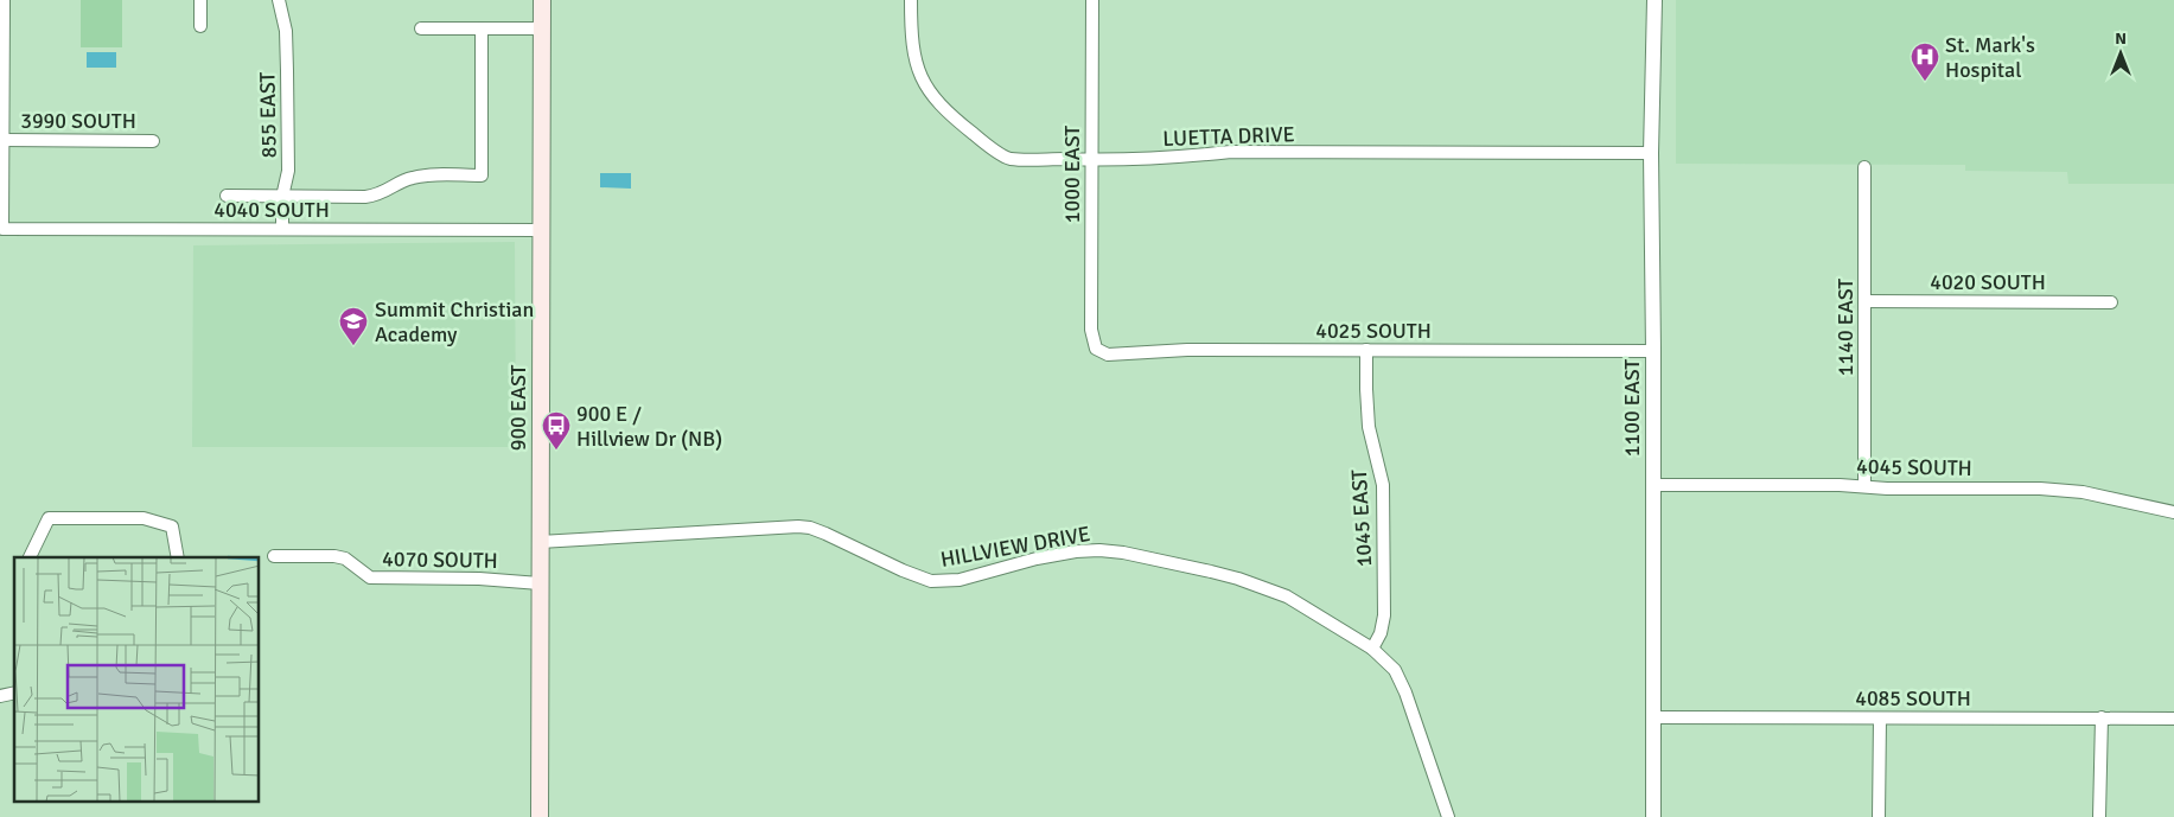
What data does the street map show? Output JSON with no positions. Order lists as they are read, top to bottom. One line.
{"streets":{"main road":["900 EAST"],"street":["855 EAST","3990 SOUTH","LUETTA DRIVE","1000 EAST","4040 SOUTH","4020 SOUTH","1140 EAST","4025 SOUTH","1100 EAST","4045 SOUTH","1045 EAST","HILLVIEW DRIVE","4070 SOUTH","4085 SOUTH"]},"crossings":[["855 EAST","4040 SOUTH"],["3990 SOUTH","4040 SOUTH"],["LUETTA DRIVE","1000 EAST"],["LUETTA DRIVE","1100 EAST"],["1000 EAST","4025 SOUTH"],["4040 SOUTH","900 EAST"],["4020 SOUTH","1140 EAST"],["1140 EAST","4045 SOUTH"],["4025 SOUTH","1100 EAST"],["4025 SOUTH","1045 EAST"],["900 EAST","HILLVIEW DRIVE"],["900 EAST","4070 SOUTH"],["1100 EAST","4045 SOUTH"],["1100 EAST","4085 SOUTH"],["1045 EAST","HILLVIEW DRIVE"]],"places":{"hospital":["St. Mark's Hospital"],"school or university":["Summit Christian Academy"],"bus stop":["900 E / Hillview Dr (NB)"]},"north":"top"}
